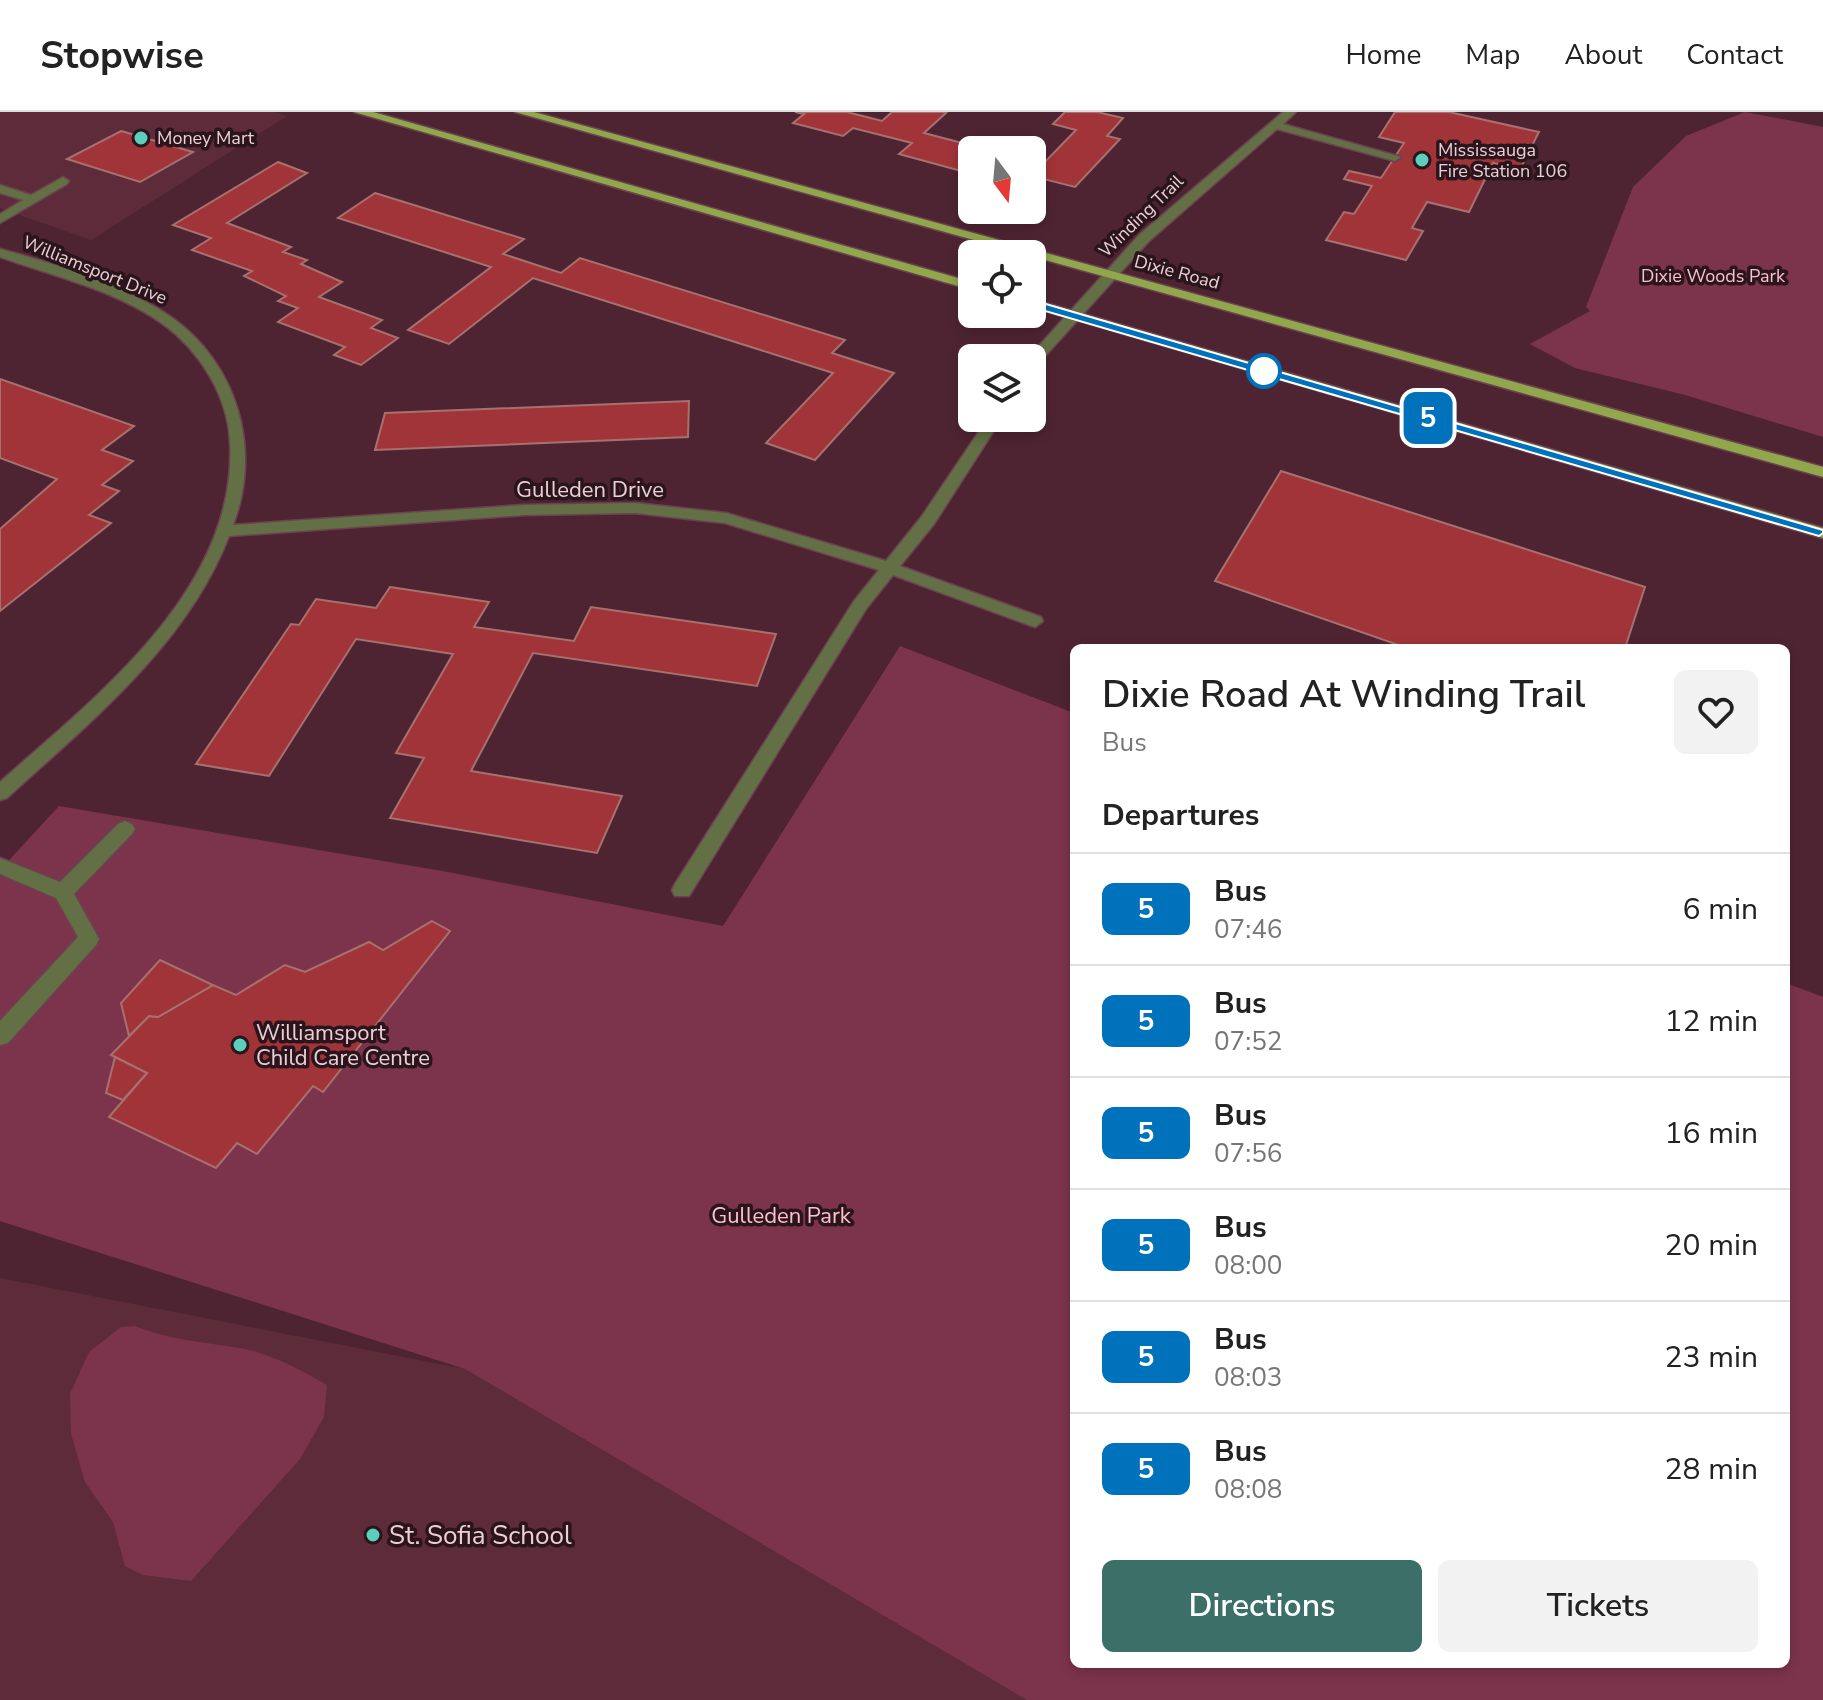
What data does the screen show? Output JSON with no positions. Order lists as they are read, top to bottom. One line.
{"streets":{"main road":["Dixie Road"],"street":["Winding Trail","Williamsport Drive","Gulleden Drive"]},"crossings":[["Winding Trail","Dixie Road"],["Williamsport Drive","Gulleden Drive"]],"parks":["Dixie Woods Park","Gulleden Park"],"places":["Money Mart","Mississauga Fire Station 106","Williamsport Child Care Centre","St. Sofia School"],"lines":["bus line 5"],"north":"bottom","page":{"header":"Stopwise","nav":["Home","Map","About","Contact"],"on_map":"5","heading":[["Dixie Road At Winding Trail","Bus"],"Departures"],"list":[{"mark":"5","name":"Bus","note":"07:46","value":"6 min"},{"mark":"5","name":"Bus","note":"07:52","value":"12 min"},{"mark":"5","name":"Bus","note":"07:56","value":"16 min"},{"mark":"5","name":"Bus","note":"08:00","value":"20 min"},{"mark":"5","name":"Bus","note":"08:03","value":"23 min"},{"mark":"5","name":"Bus","note":"08:08","value":"28 min"}],"buttons":["Directions","Tickets"]}}
